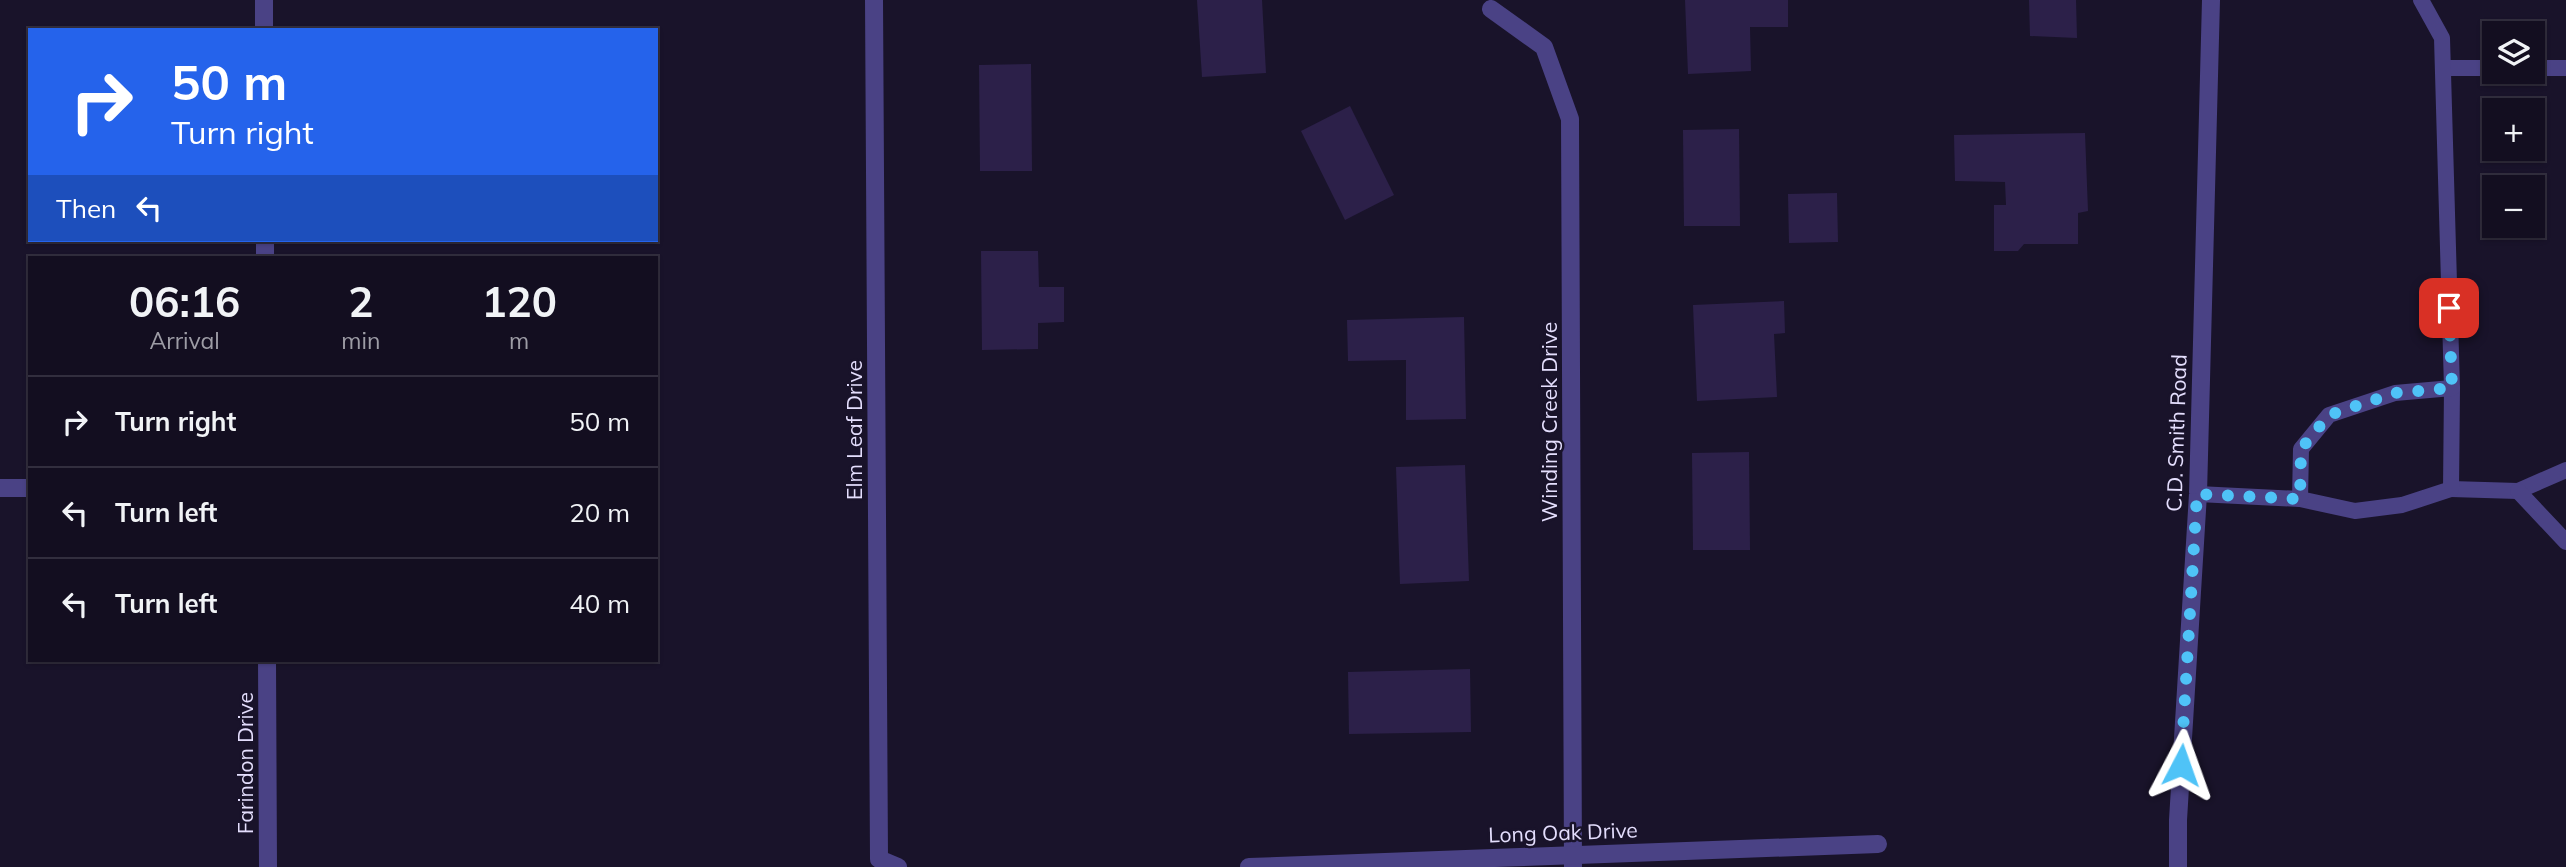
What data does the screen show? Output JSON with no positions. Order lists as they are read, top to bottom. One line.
{"streets":{"street":["Winding Creek Drive","Elm Leaf Drive","C.D. Smith Road","Farindon Drive","Long Oak Drive"]},"crossings":[["Winding Creek Drive","Long Oak Drive"]],"page":{"map_buttons":["+","−"],"turn":["50 m","Turn right"],"then":"Then","eta":["06:16","Arrival","2","min","120","m"],"list":[{"name":"Turn right","value":"50 m"},{"name":"Turn left","value":"20 m"},{"name":"Turn left","value":"40 m"}]}}
